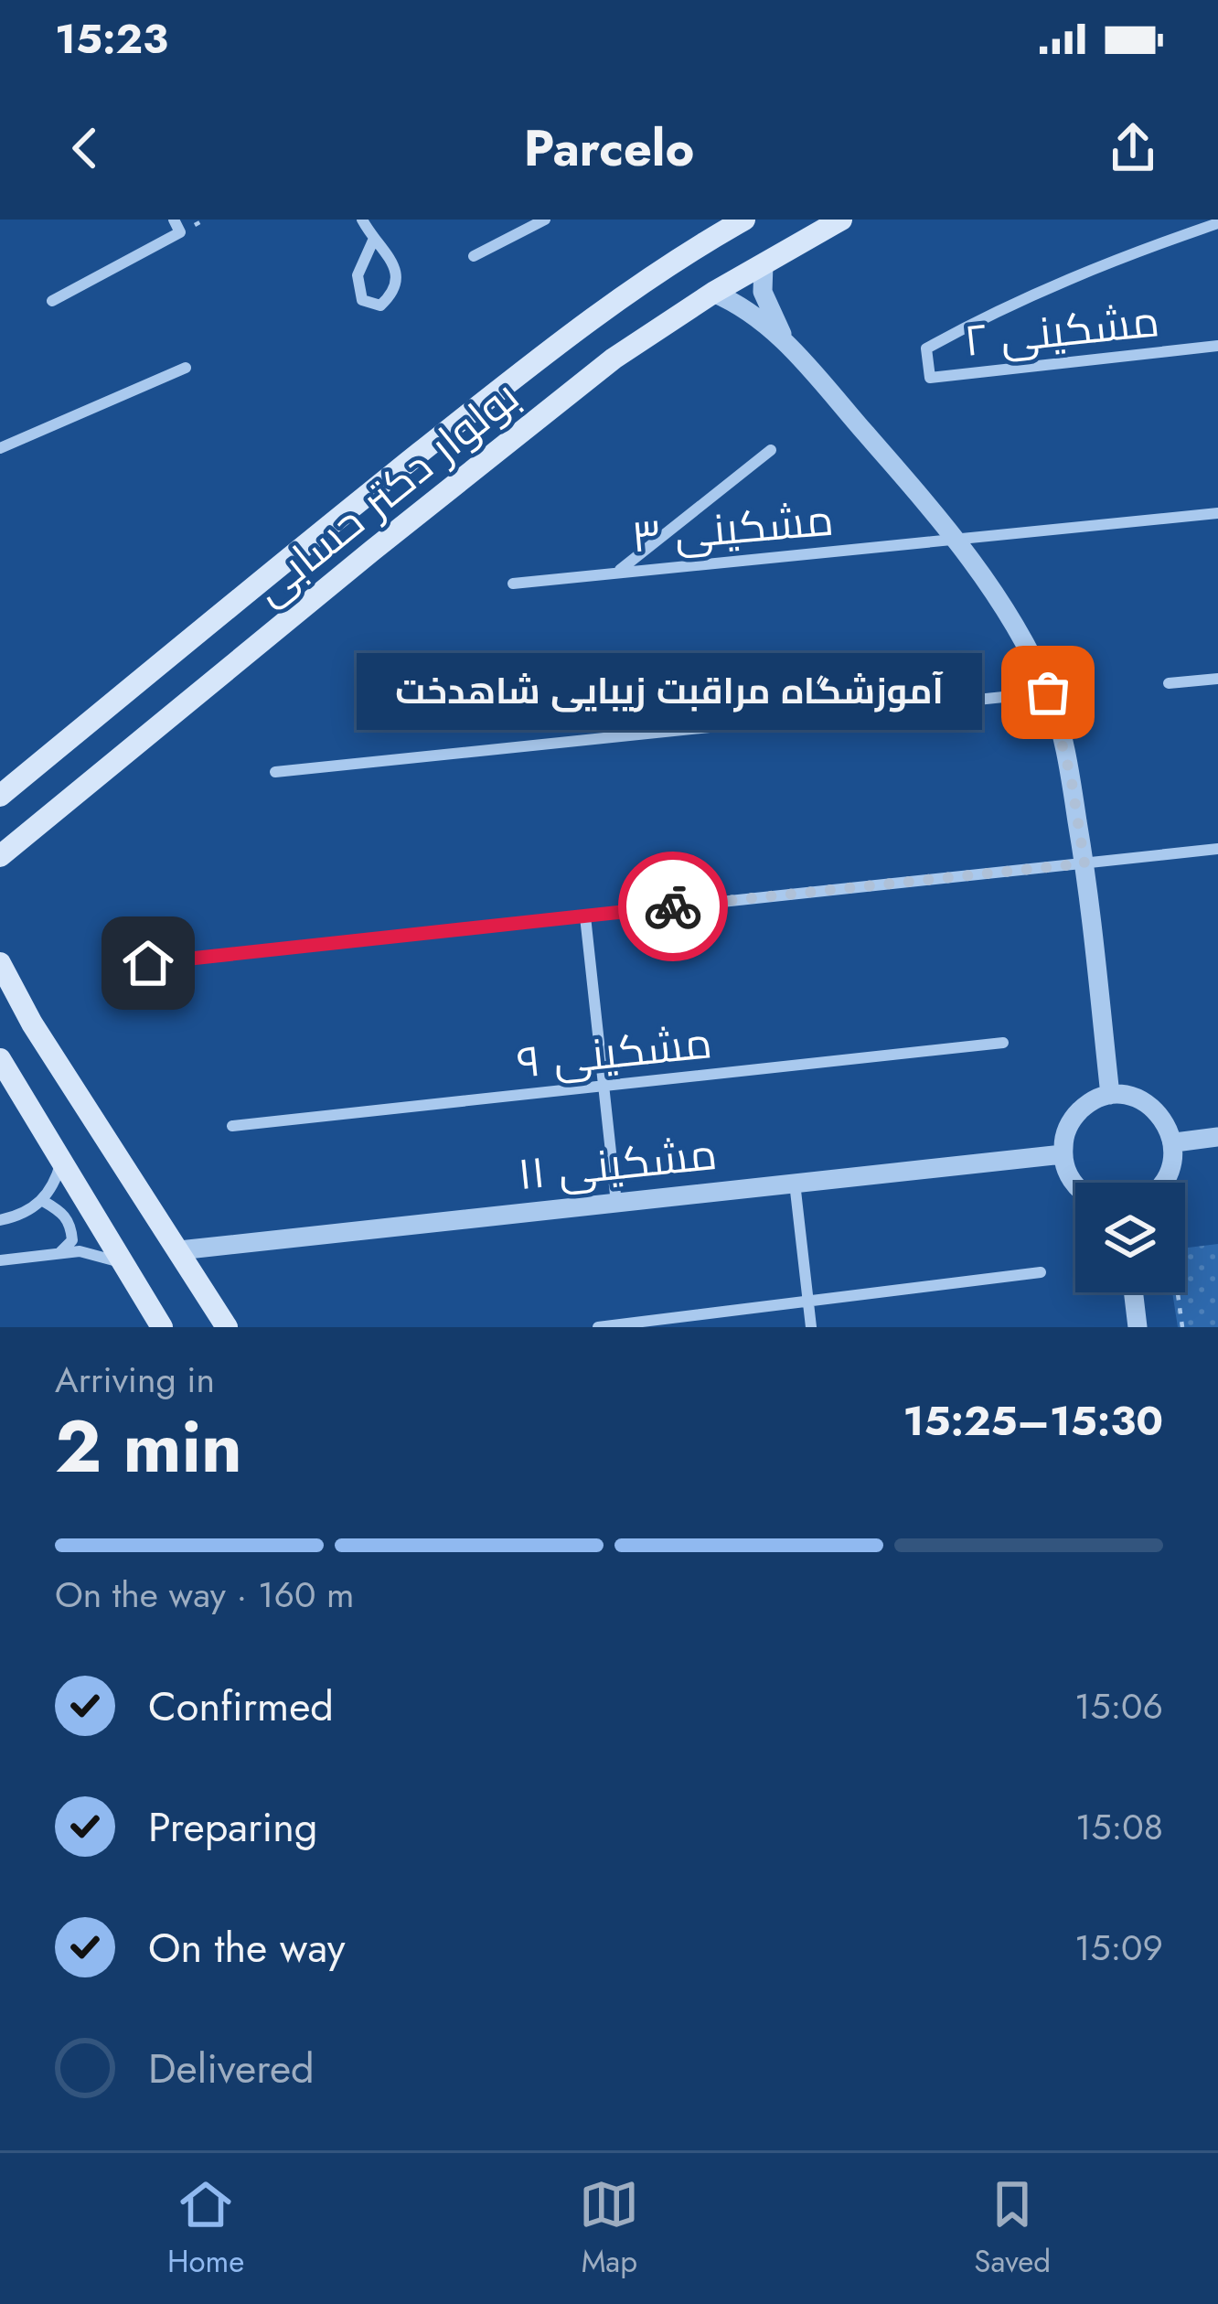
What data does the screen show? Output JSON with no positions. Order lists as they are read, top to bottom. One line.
{"streets":{"main road":["بولوار دکتر حسابی"],"street":["مشکینی ۲","مشکینی ۳","مشکینی ۹","مشکینی ۱۱"]},"places":["آموزشگاه مراقبت زیبایی شاهدخت"],"page":{"status":"15:23","header":"Parcelo","bubble":"آموزشگاه مراقبت زیبایی شاهدخت","heading":["2 min","Arriving in","15:25–15:30"],"bar":"On the way · 160 m","list":[["Confirmed","15:06"],["Preparing","15:08"],["On the way","15:09"],"Delivered"],"tabs":["Home","Map","Saved"]}}
